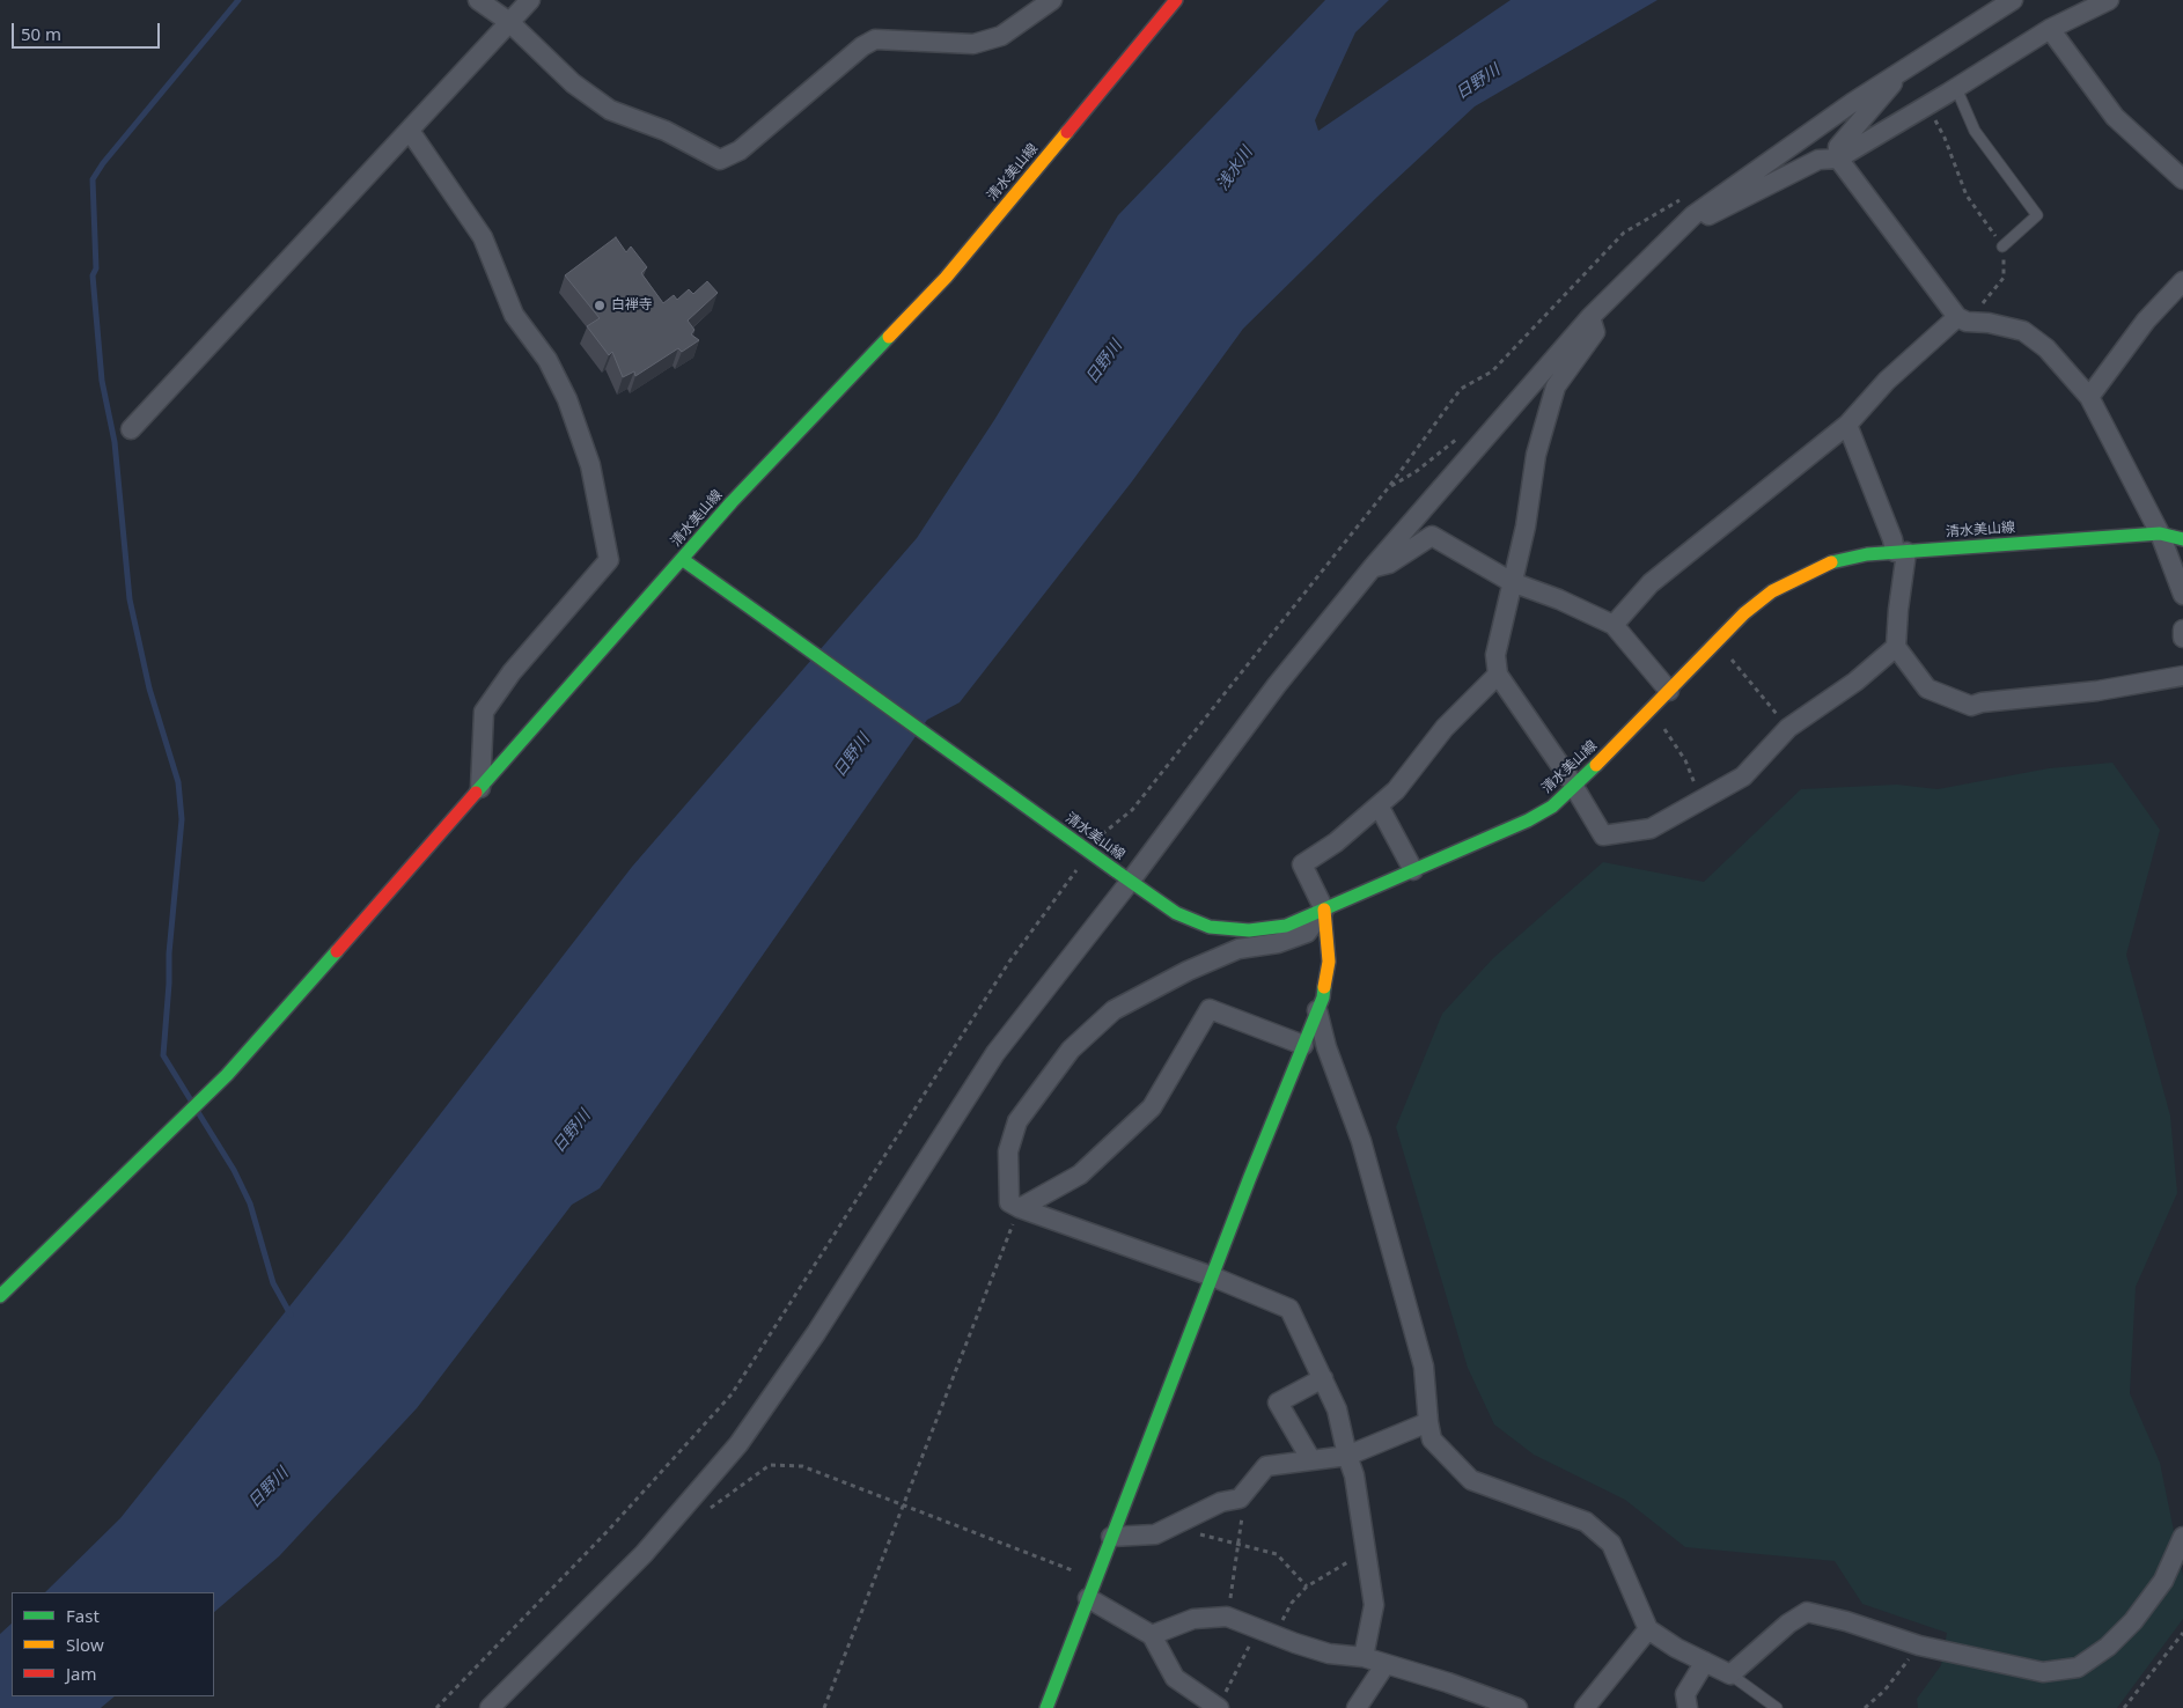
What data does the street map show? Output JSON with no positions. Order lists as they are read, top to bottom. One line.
{"streets":{"main road":["清水美山線"]},"water":["日野川","浅水川"],"places":["白禅寺"],"legend":["Fast","Slow","Jam"],"scale_bar":"50 m"}
